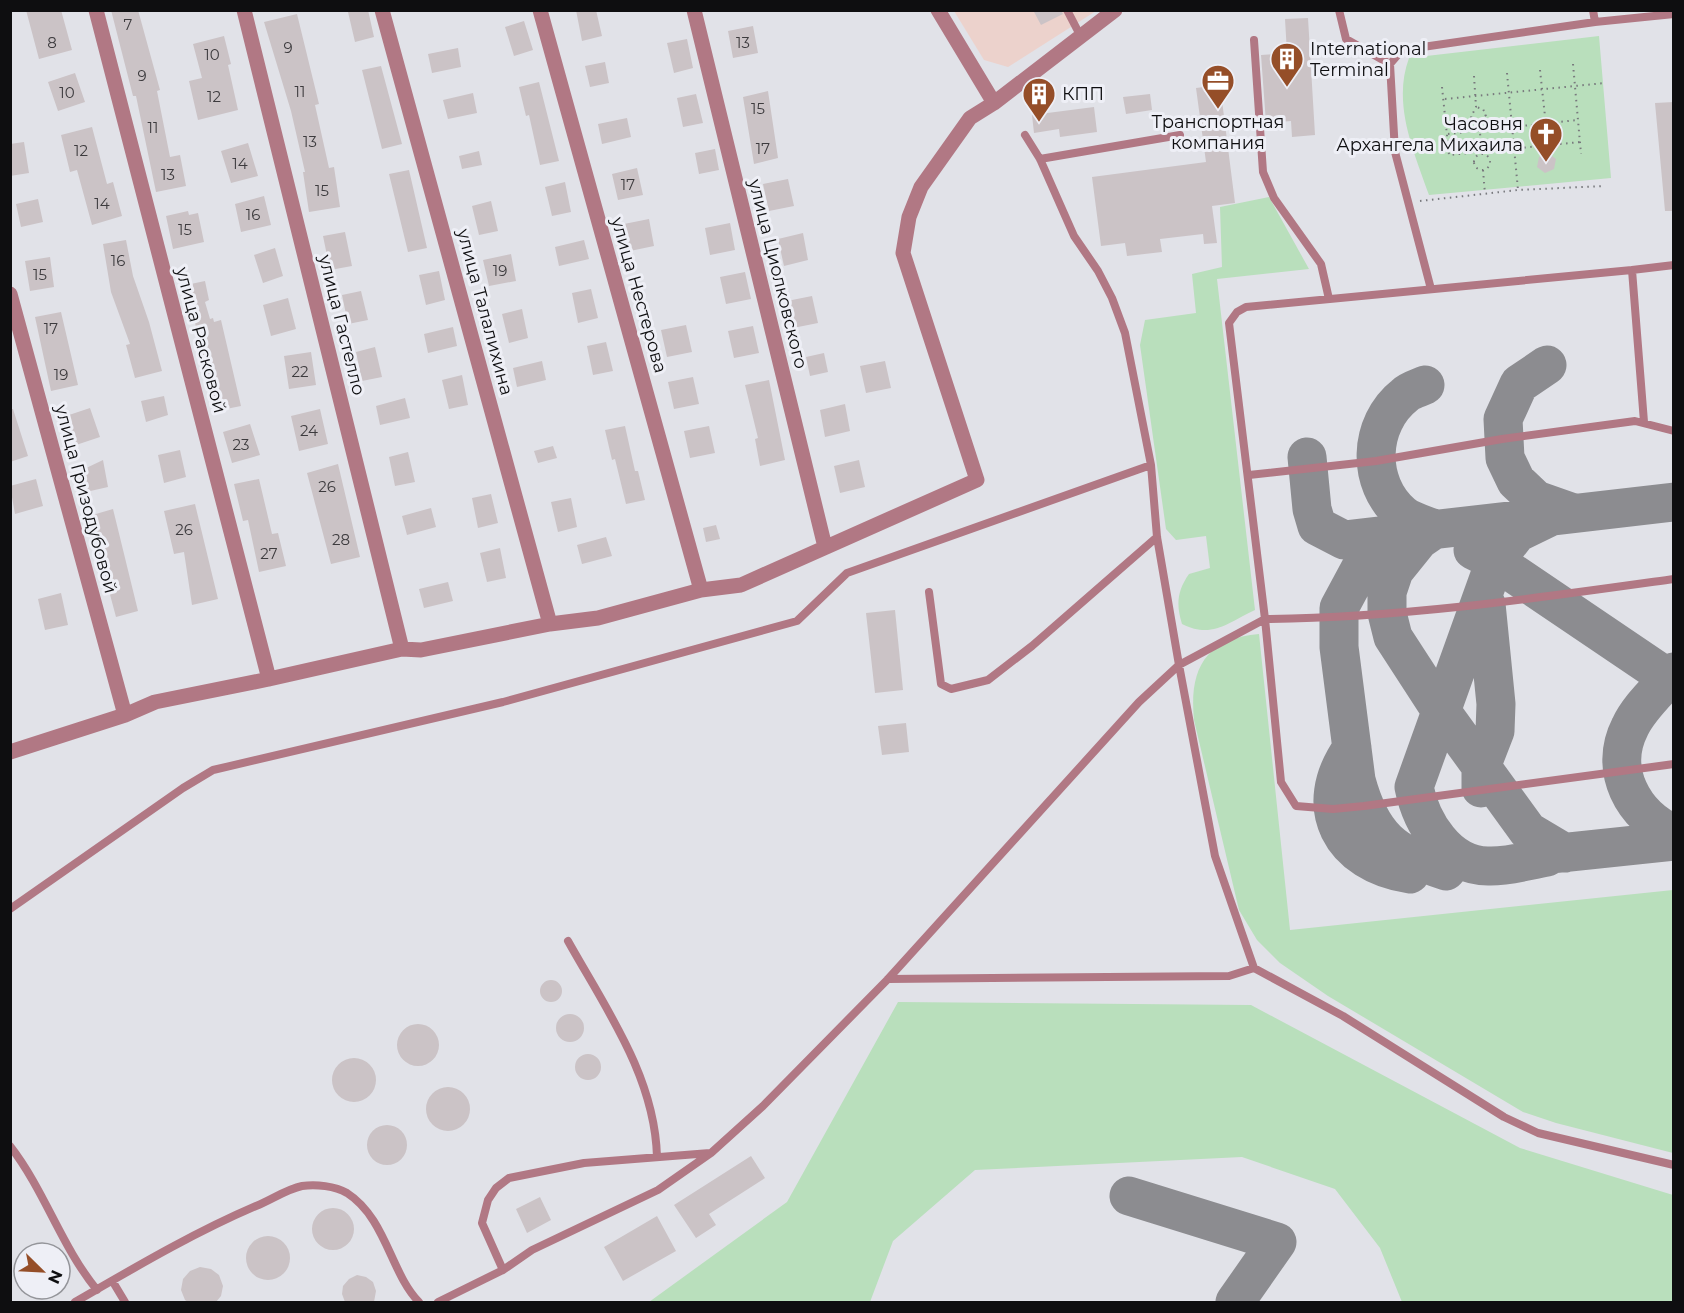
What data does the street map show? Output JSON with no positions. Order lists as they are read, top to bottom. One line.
{"streets":{"street":["улица Циолковского","улица Нестерова","улица Талалихина","улица Гастелло","улица Расковой","улица Гризодубовой"]},"places":{"building":["International Terminal","КПП"],"office":["Транспортная компания"],"church":["Часовня Архангела Михаила"]},"house_numbers":["7","8","13","9","10","9","11","10","12","15","11","13","17","12","14","13","17","15","14","16","15","16","19","15","17","22","19","24","23","26","26","28","27"],"north":"bottom right"}
